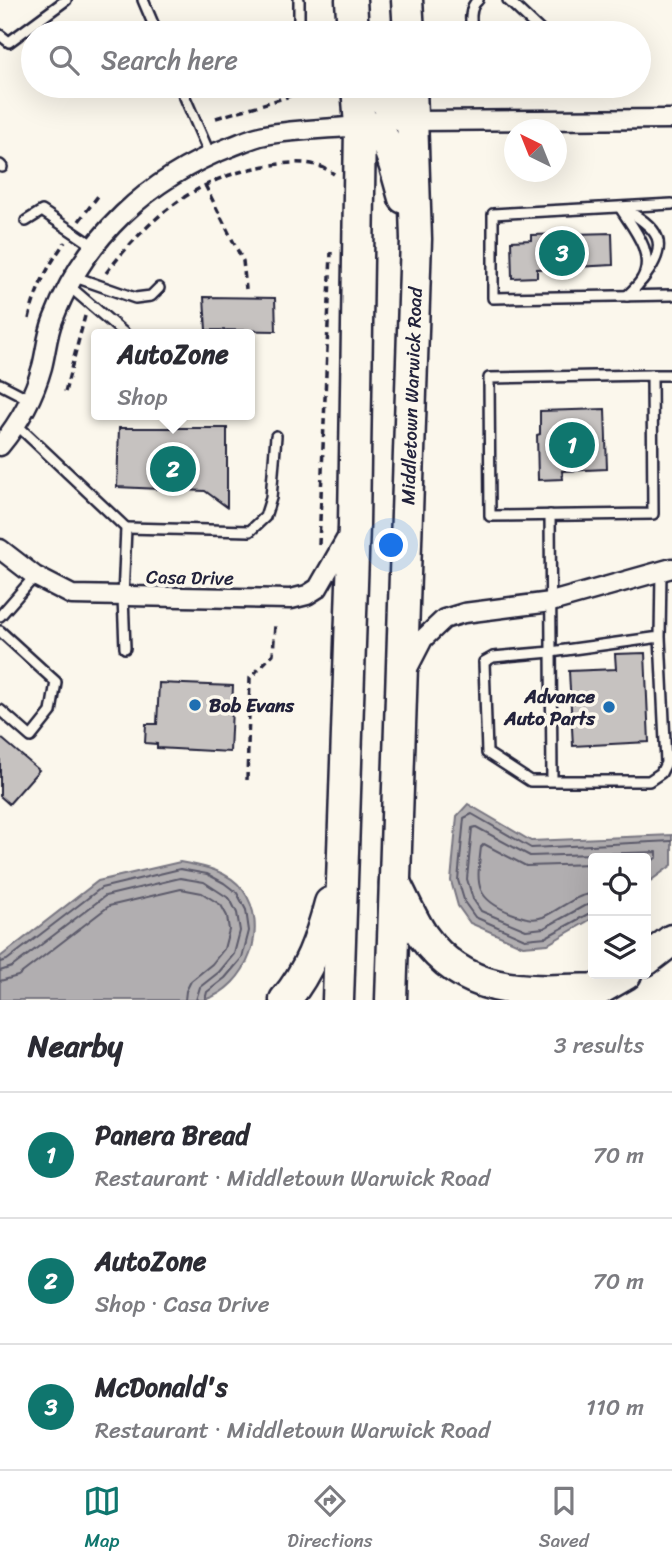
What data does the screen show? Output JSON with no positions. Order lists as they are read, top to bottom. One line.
{"streets":{"main road":["Middletown Warwick Road"],"street":["Casa Drive"]},"places":["Bob Evans","Advance Auto Parts"],"north":"top left","page":{"search":"Search here","pins":["3","1","2"],"popup":["AutoZone","Shop"],"heading":["Nearby","3 results"],"list":[{"mark":"1","name":"Panera Bread","note":"Restaurant · Middletown Warwick Road","value":"70 m"},{"mark":"2","name":"AutoZone","note":"Shop · Casa Drive","value":"70 m"},{"mark":"3","name":"McDonald's","note":"Restaurant · Middletown Warwick Road","value":"110 m"}],"nav":["Map","Directions","Saved"]}}
